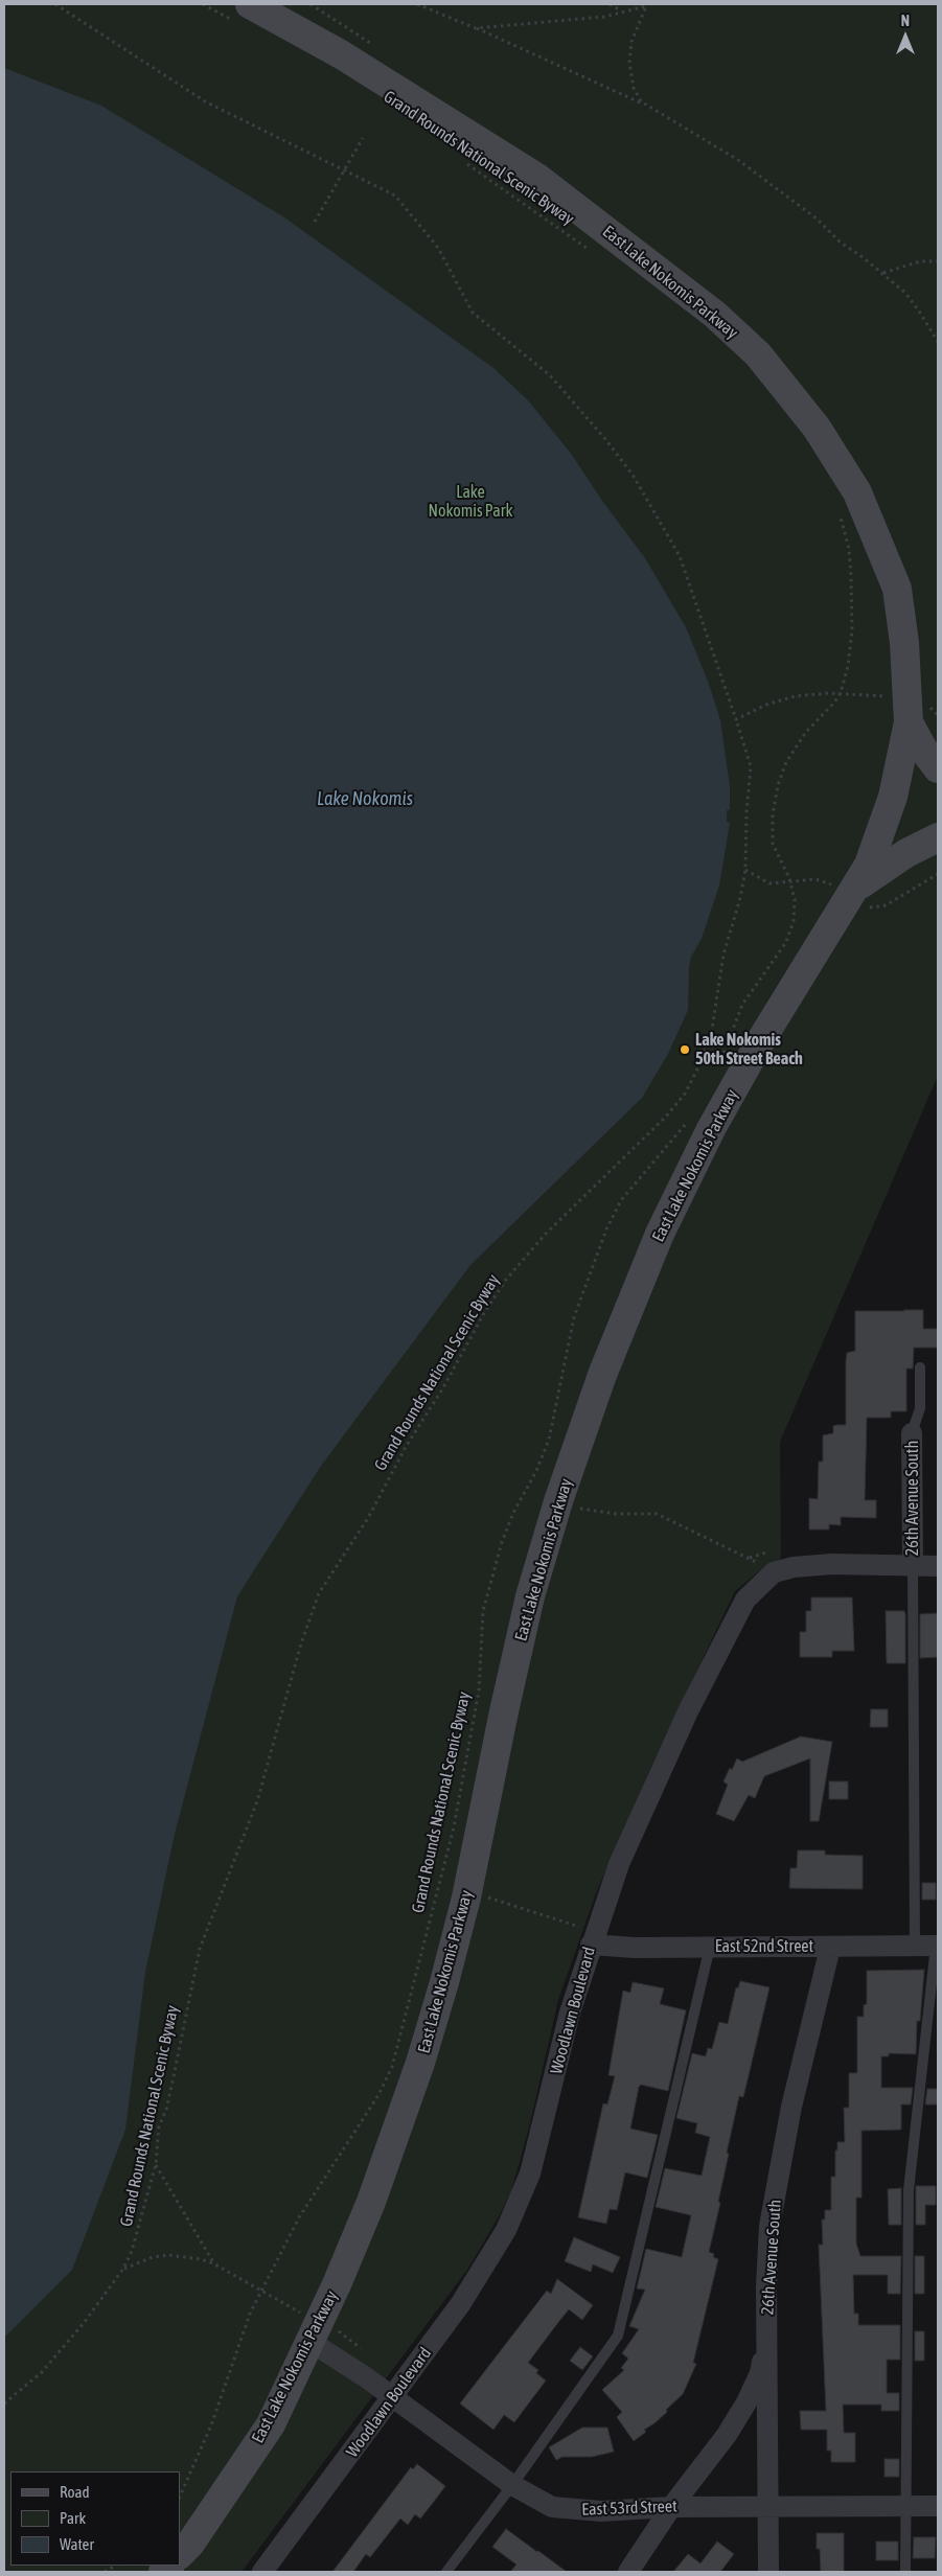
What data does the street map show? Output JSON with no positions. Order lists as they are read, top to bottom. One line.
{"streets":{"street":["East Lake Nokomis Parkway","26th Avenue South","East 52nd Street","Woodlawn Boulevard","East 53rd Street"],"path":["Grand Rounds National Scenic Byway"]},"crossings":[["East Lake Nokomis Parkway","East 53rd Street"],["26th Avenue South","East 52nd Street"],["26th Avenue South","Woodlawn Boulevard"],["26th Avenue South","East 53rd Street"],["East 52nd Street","Woodlawn Boulevard"],["Woodlawn Boulevard","East 53rd Street"]],"water":["Lake Nokomis"],"parks":["Lake Nokomis Park"],"places":["Lake Nokomis 50th Street Beach"],"legend":["Road","Park","Water"],"north":"top"}
